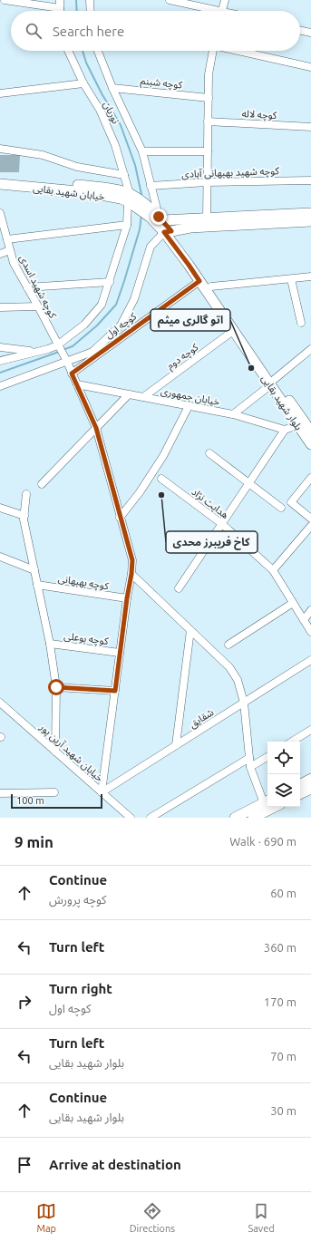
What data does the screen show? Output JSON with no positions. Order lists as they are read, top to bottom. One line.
{"streets":{"main road":["خیابان شهید بقایی","بلوار شهید بقایی"],"street":["کوچه شبنم","نوریان","کوچه لاله","کوچه شهید بهبهانی آبادی","کوچه شهید اسدی","کوچه اول","کوچه دوم","خیابان جمهوری","هدایت نژاد","کوچه بهبهانی","کوچه بوعلی","شقایق","خیابان شهید آرین پور"]},"crossings":[["نوریان","خیابان شهید بقایی"],["نوریان","کوچه شهید اسدی"],["کوچه شهید اسدی","کوچه اول"],["کوچه شهید اسدی","خیابان جمهوری"],["کوچه شهید اسدی","کوچه بهبهانی"],["کوچه شهید اسدی","کوچه بوعلی"],["کوچه شهید اسدی","شقایق"],["کوچه شهید اسدی","خیابان شهید آرین پور"],["کوچه اول","بلوار شهید بقایی"],["کوچه دوم","خیابان جمهوری"],["کوچه دوم","بلوار شهید بقایی"],["شقایق","خیابان شهید آرین پور"]],"places":["اتو گالری میثم","کاخ فریبرز محدی"],"scale_bar":"100 m","page":{"search":"Search here","scale":"100 m","heading":["9 min","Walk · 690 m"],"list":[["Continue","کوچه پرورش","60 m"],["Turn left","360 m"],["Turn right","کوچه اول","170 m"],["Turn left","بلوار شهید بقایی","70 m"],["Continue","بلوار شهید بقایی","30 m"],"Arrive at destination"],"nav":["Map","Directions","Saved"]}}
